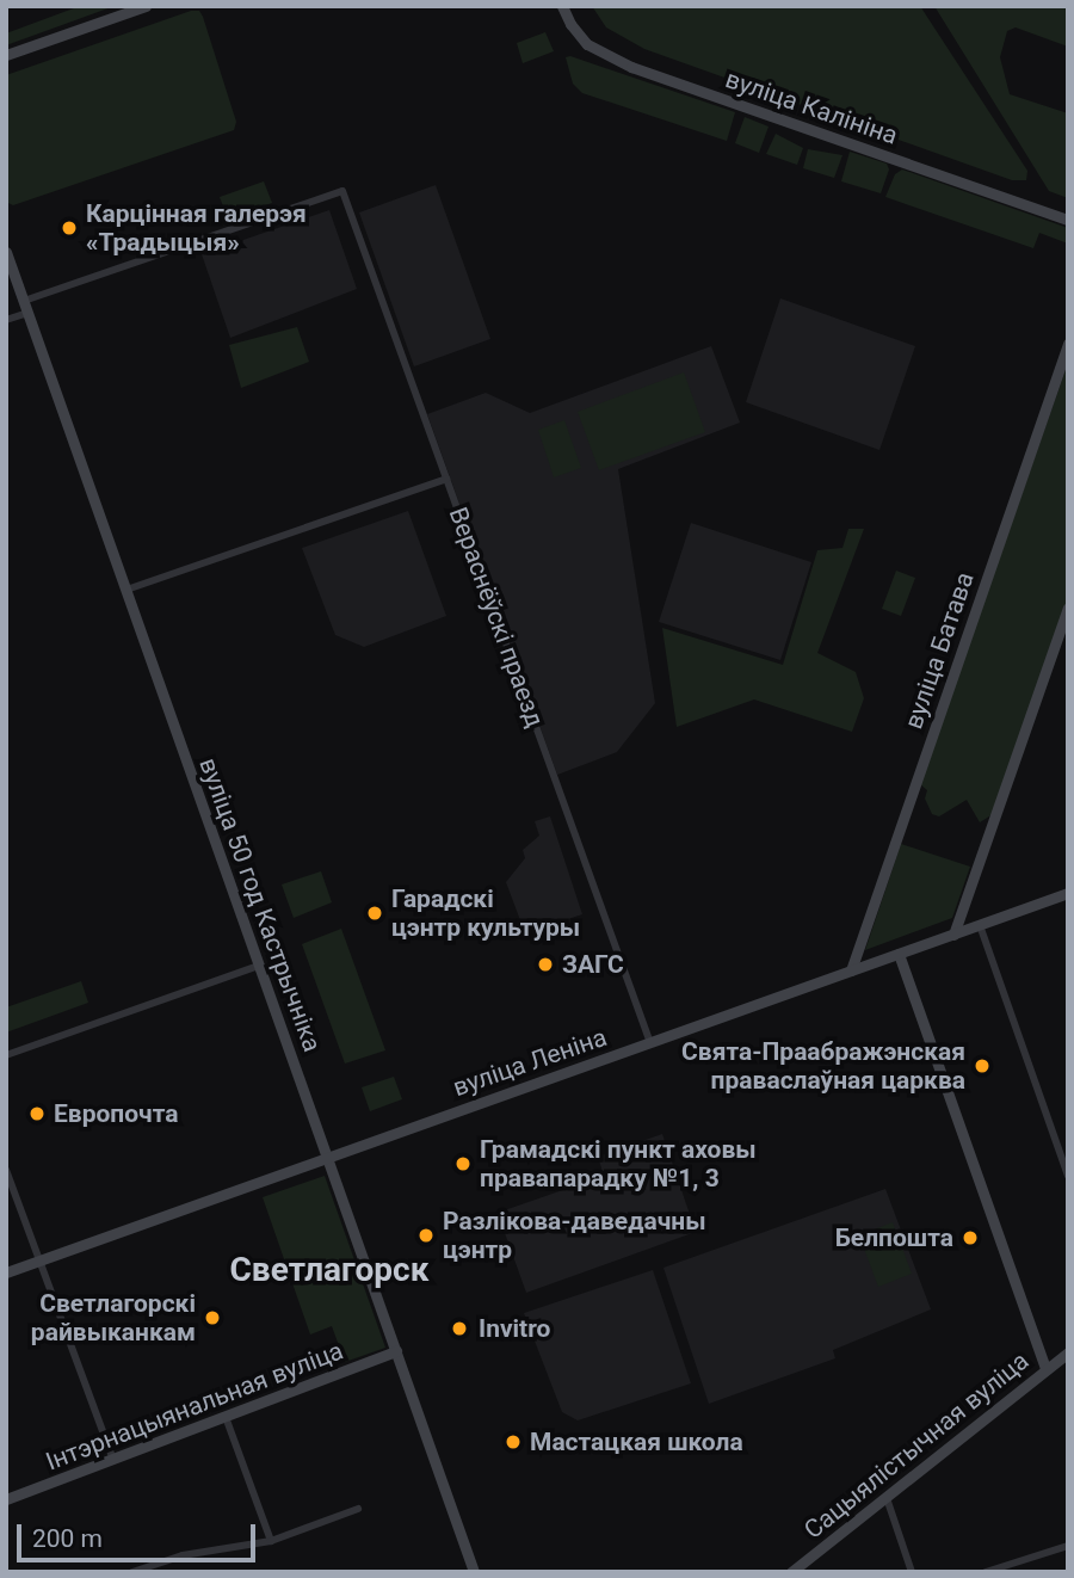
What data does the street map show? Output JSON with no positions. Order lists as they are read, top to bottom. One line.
{"streets":{"street":["вуліца Калініна","Вераснёўскі праезд","вуліца Батава","вуліца 50 год Кастрычніка","вуліца Леніна","Інтэрнацыянальная вуліца","Сацыялістычная вуліца"]},"crossings":[["Вераснёўскі праезд","вуліца 50 год Кастрычніка"],["Вераснёўскі праезд","вуліца Леніна"],["вуліца Батава","вуліца Леніна"],["вуліца 50 год Кастрычніка","вуліца Леніна"],["вуліца 50 год Кастрычніка","Інтэрнацыянальная вуліца"]],"districts":["Светлагорск"],"places":["Карцінная галерэя «Традыцыя»","Гарадскі цэнтр культуры","ЗАГС","Свята-Праабражэнская праваслаўная царква","Европочта","Грамадскі пункт аховы правапарадку №1, 3","Разлікова-даведачны цэнтр","Белпошта","Светлагорскі райвыканкам","Invitro","Мастацкая школа"],"scale_bar":"200 m"}
